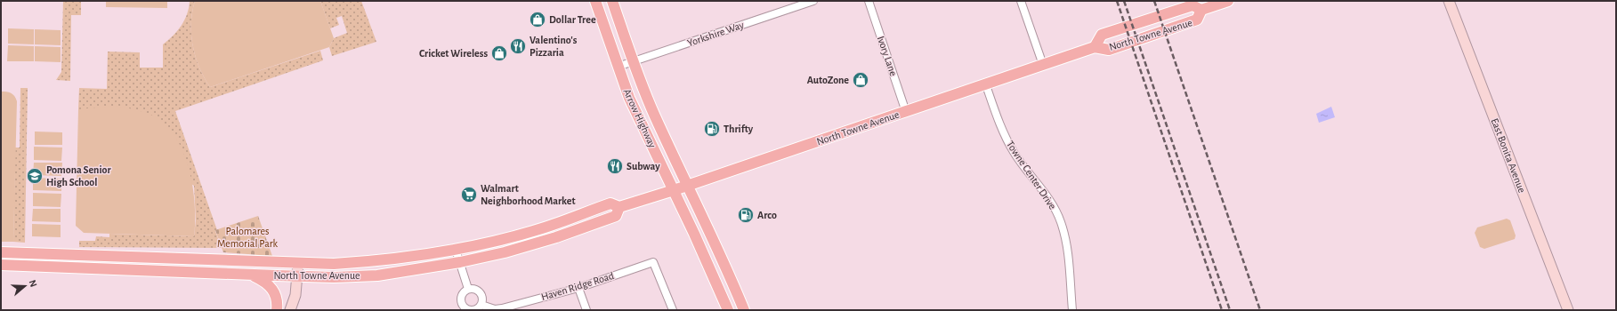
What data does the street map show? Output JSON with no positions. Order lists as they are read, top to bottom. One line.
{"streets":{"main road":["North Towne Avenue","Arrow Highway","East Bonita Avenue"],"street":["Yorkshire Way","Ivory Lane","Towne Center Drive","Haven Ridge Road"]},"crossings":[["Yorkshire Way","Arrow Highway"],["North Towne Avenue","Ivory Lane"],["North Towne Avenue","Arrow Highway"],["North Towne Avenue","Towne Center Drive"]],"parks":["Palomares Memorial Park"],"places":{"shop":["Dollar Tree","Cricket Wireless","AutoZone"],"restaurant":["Valentino's Pizzaria","Subway"],"fuel station":["Thrifty","Arco"],"school or university":["Pomona Senior High School"],"supermarket":["Walmart Neighborhood Market"]},"north":"right"}
